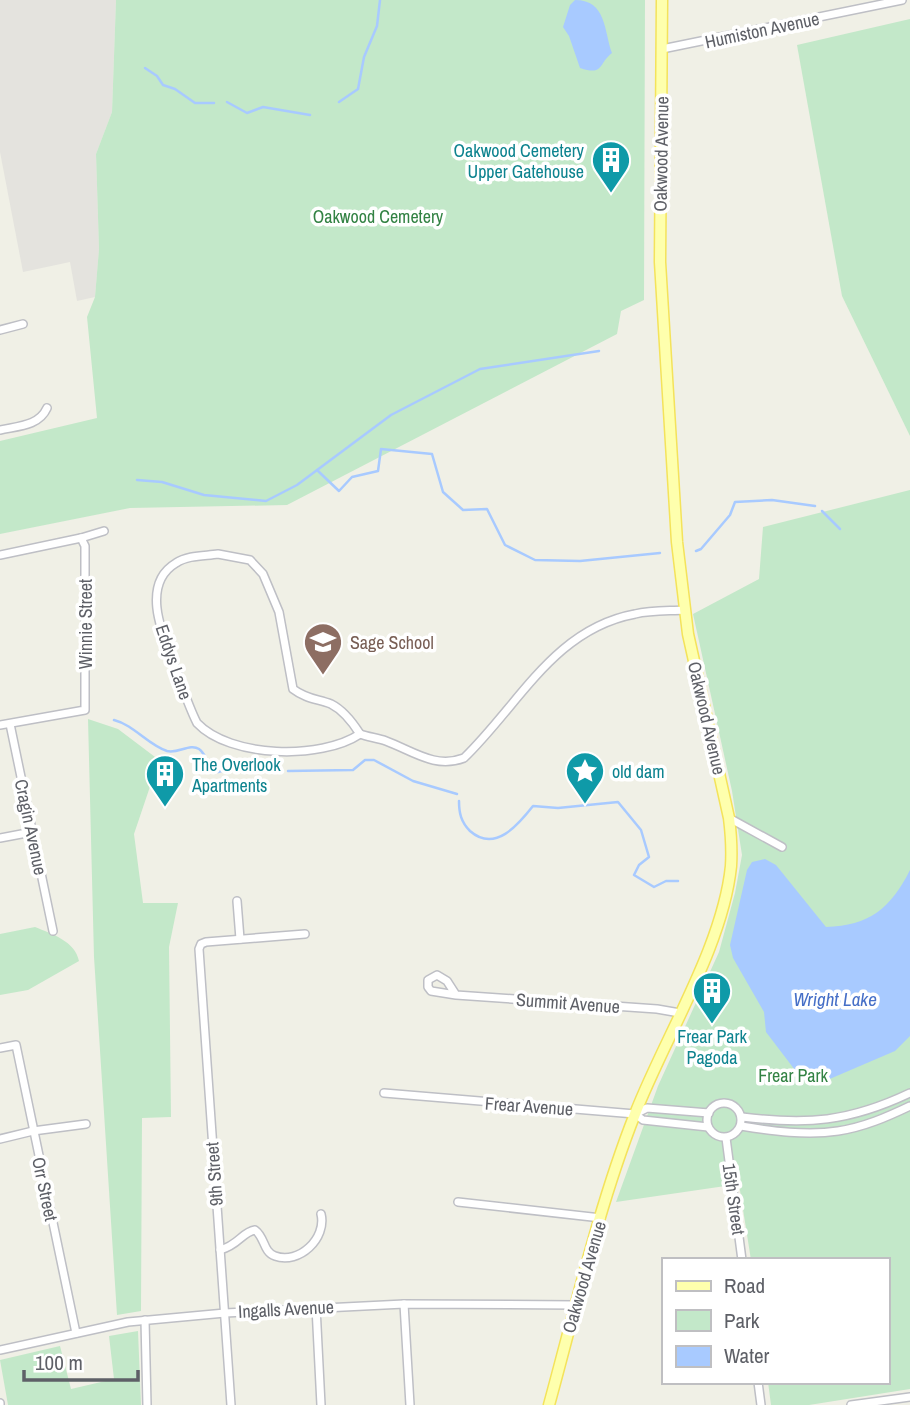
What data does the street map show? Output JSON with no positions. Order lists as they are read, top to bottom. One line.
{"streets":{"main road":["Oakwood Avenue"],"street":["Humiston Avenue","Winnie Street","Eddys Lane","Cragin Avenue","Summit Avenue","Frear Avenue","9th Street","Orr Street","15th Street","Ingalls Avenue"]},"crossings":[["Humiston Avenue","Oakwood Avenue"],["Oakwood Avenue","Summit Avenue"],["Oakwood Avenue","Frear Avenue"],["Oakwood Avenue","Ingalls Avenue"],["Winnie Street","Cragin Avenue"],["9th Street","Ingalls Avenue"],["Orr Street","Ingalls Avenue"]],"water":["Wright Lake"],"parks":["Oakwood Cemetery","Frear Park"],"places":{"building":["Oakwood Cemetery Upper Gatehouse","The Overlook Apartments","Frear Park Pagoda"],"school or university":["Sage School"],"place":["old dam"]},"legend":["Road","Park","Water"],"scale_bar":"100 m"}
